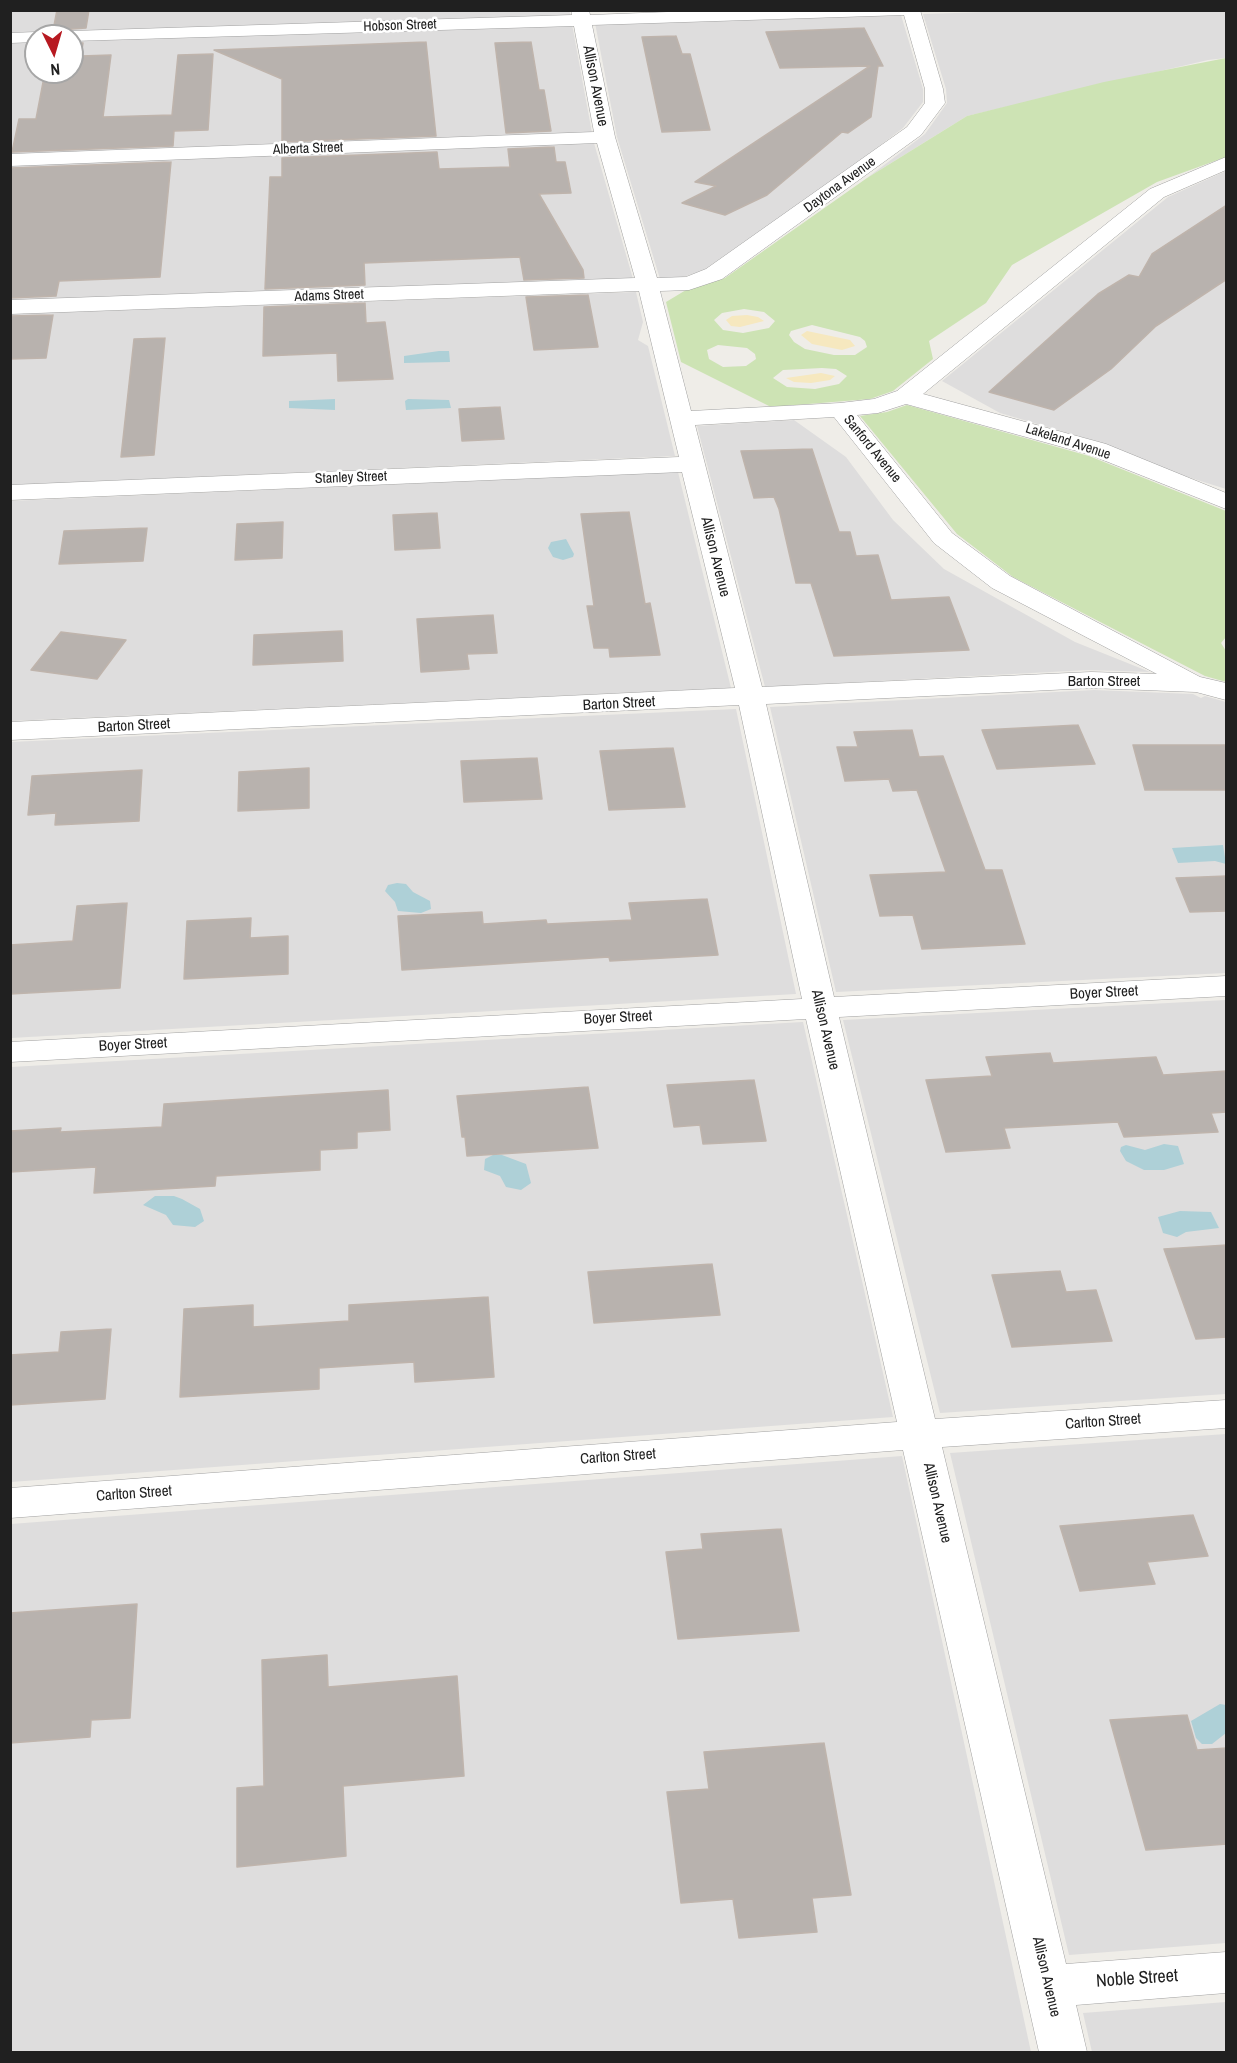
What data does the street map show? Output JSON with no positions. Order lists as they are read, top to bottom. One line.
{"streets":{"street":["Hobson Street","Allison Avenue","Alberta Street","Daytona Avenue","Adams Street","Lakeland Avenue","Sanford Avenue","Stanley Street","Barton Street","Boyer Street","Carlton Street","Noble Street"]},"crossings":[["Hobson Street","Allison Avenue"],["Hobson Street","Daytona Avenue"],["Allison Avenue","Alberta Street"],["Allison Avenue","Daytona Avenue"],["Allison Avenue","Adams Street"],["Allison Avenue","Stanley Street"],["Allison Avenue","Barton Street"],["Allison Avenue","Boyer Street"],["Allison Avenue","Carlton Street"],["Allison Avenue","Noble Street"],["Daytona Avenue","Adams Street"],["Lakeland Avenue","Sanford Avenue"],["Sanford Avenue","Barton Street"]],"north":"bottom"}
